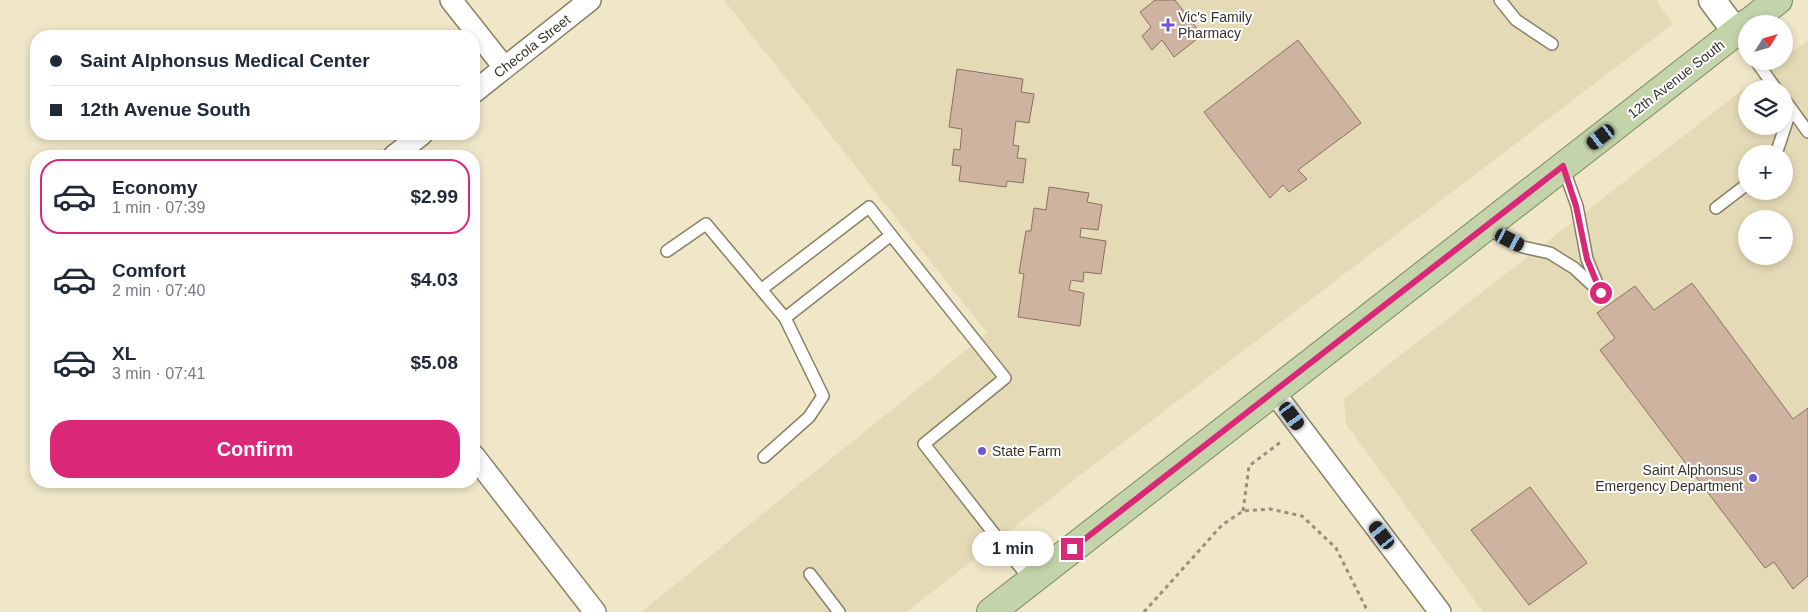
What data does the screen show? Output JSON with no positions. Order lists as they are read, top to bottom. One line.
{"streets":{"main road":["12th Avenue South"],"street":["Checola Street"]},"places":{"health":["Vic's Family Pharmacy"],"other":["State Farm","Saint Alphonsus Emergency Department"]},"north":"top right","page":{"map_buttons":["+","−"],"banner":["Saint Alphonsus Medical Center","12th Avenue South"],"list":[{"name":"Economy","note":"1 min · 07:39","value":"$2.99"},{"name":"Comfort","note":"2 min · 07:40","value":"$4.03"},{"name":"XL","note":"3 min · 07:41","value":"$5.08"}],"buttons":"Confirm","bubble":"1 min"}}
